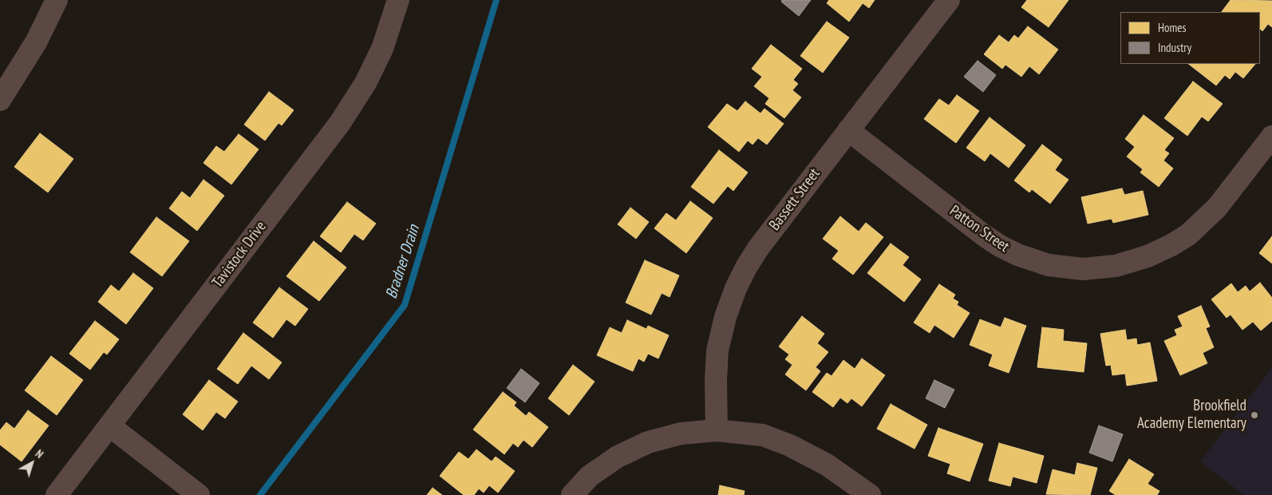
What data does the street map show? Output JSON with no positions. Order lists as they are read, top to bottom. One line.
{"streets":{"street":["Bassett Street","Patton Street","Tavistock Drive"]},"crossings":[["Bassett Street","Patton Street"]],"water":["Bradner Drain"],"places":["Brookfield Academy Elementary"],"legend":["Homes","Industry"],"north":"top right"}
